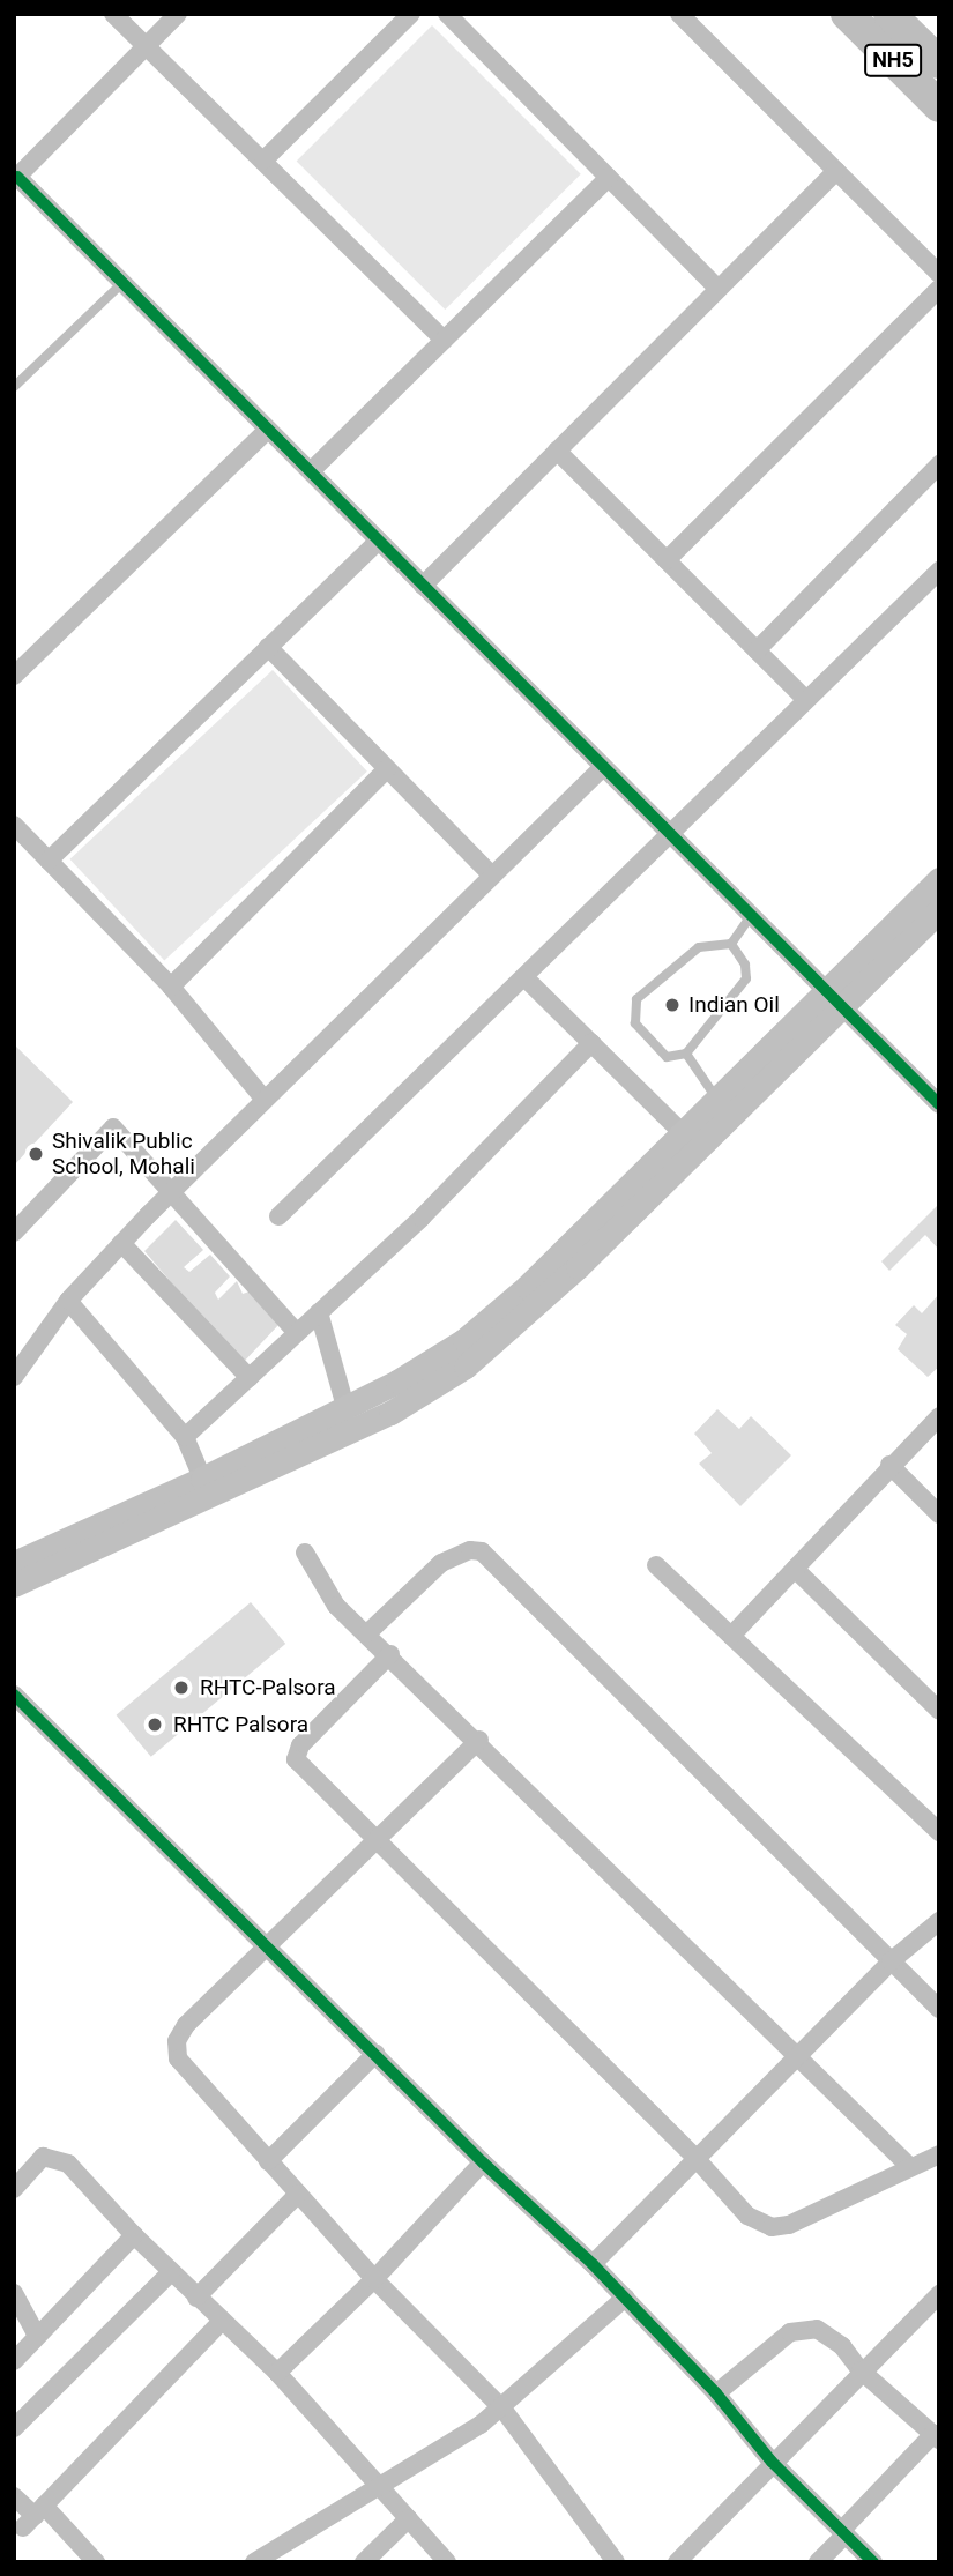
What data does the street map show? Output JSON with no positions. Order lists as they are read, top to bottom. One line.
{"streets":{"highway":["NH5"]},"places":["Indian Oil","Shivalik Public School, Mohali","RHTC-Palsora","RHTC Palsora"]}
